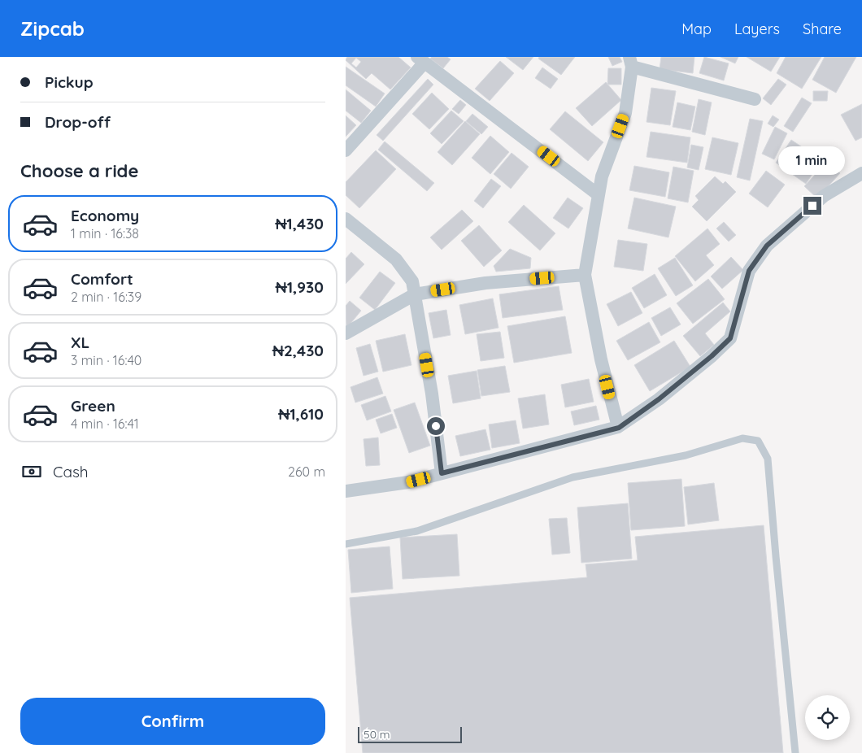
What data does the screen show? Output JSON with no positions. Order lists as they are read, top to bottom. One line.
{"scale_bar":"50 m","page":{"header":"Zipcab","nav":["Map","Layers","Share"],"banner":["Pickup","Drop-off"],"heading":"Choose a ride","bubble":"1 min","list":[{"name":"Economy","note":"1 min · 16:38","value":"₦1,430"},{"name":"Comfort","note":"2 min · 16:39","value":"₦1,930"},{"name":"XL","note":"3 min · 16:40","value":"₦2,430"},{"name":"Green","note":"4 min · 16:41","value":"₦1,610"}],"pay":["Cash","260 m"],"buttons":"Confirm","scale":"50 m"}}
